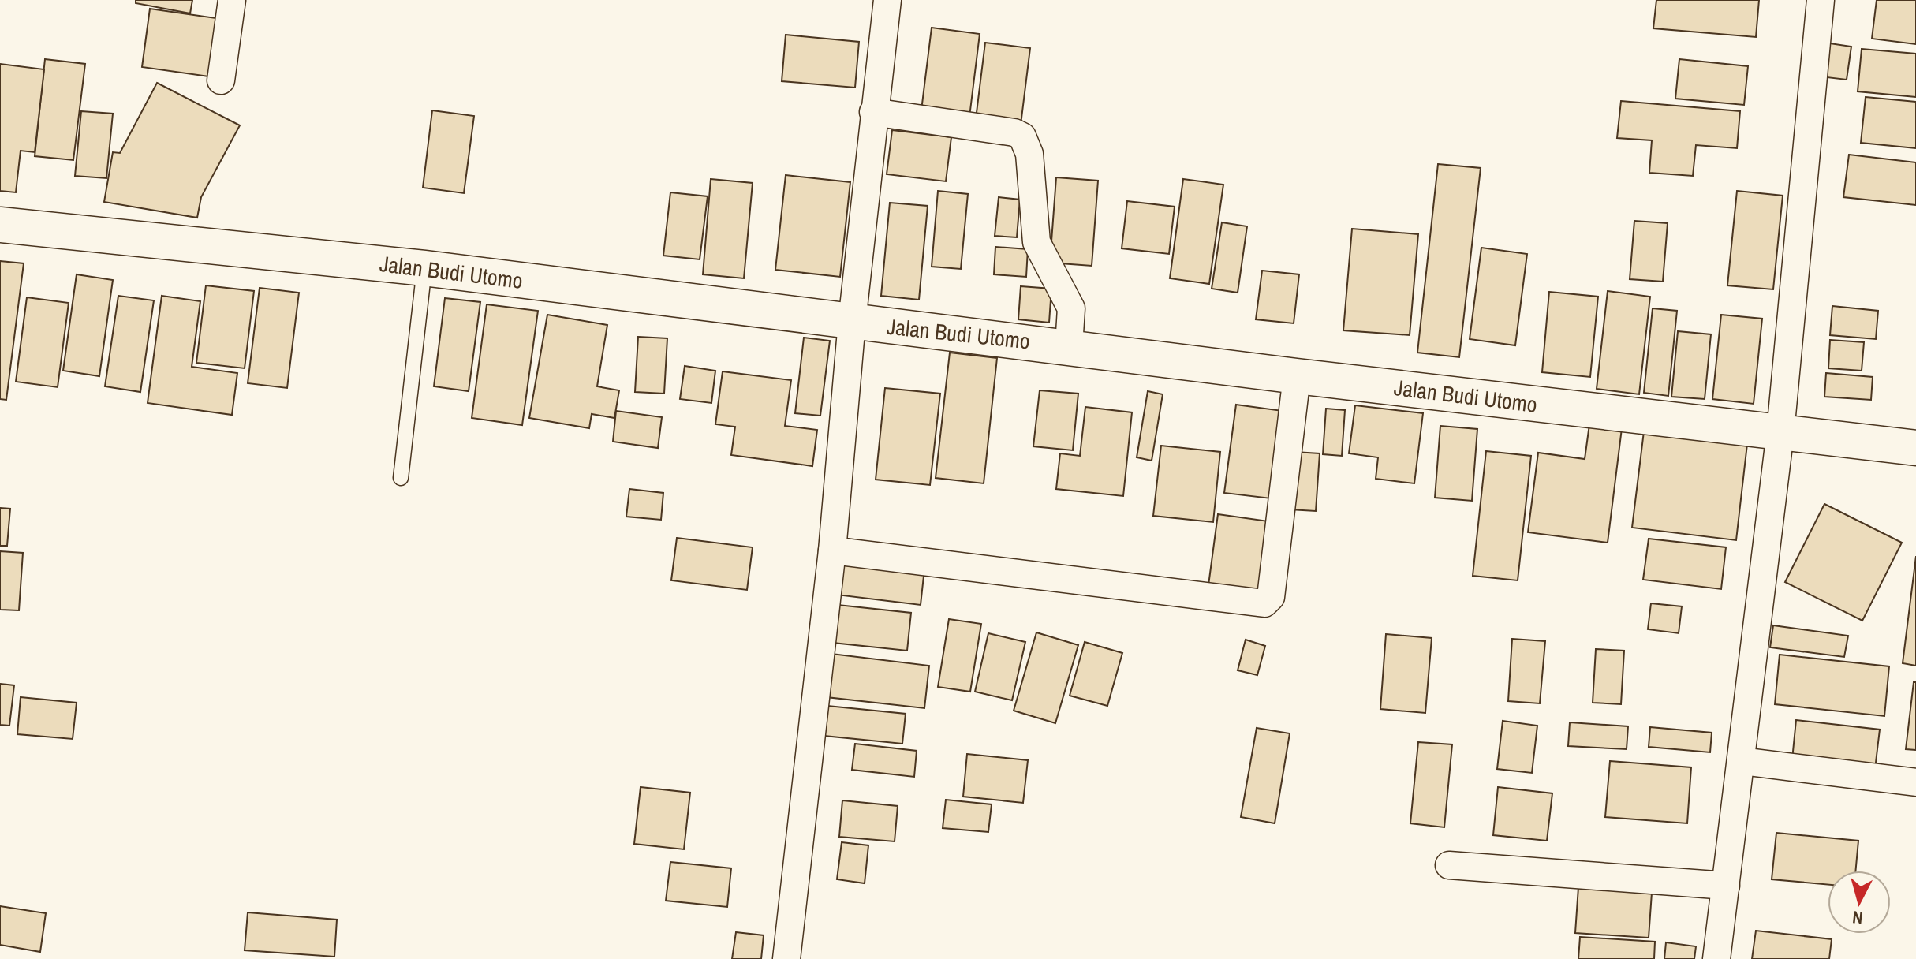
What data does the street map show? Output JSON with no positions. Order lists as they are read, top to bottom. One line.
{"streets":{"street":["Jalan Budi Utomo"]},"north":"bottom"}
